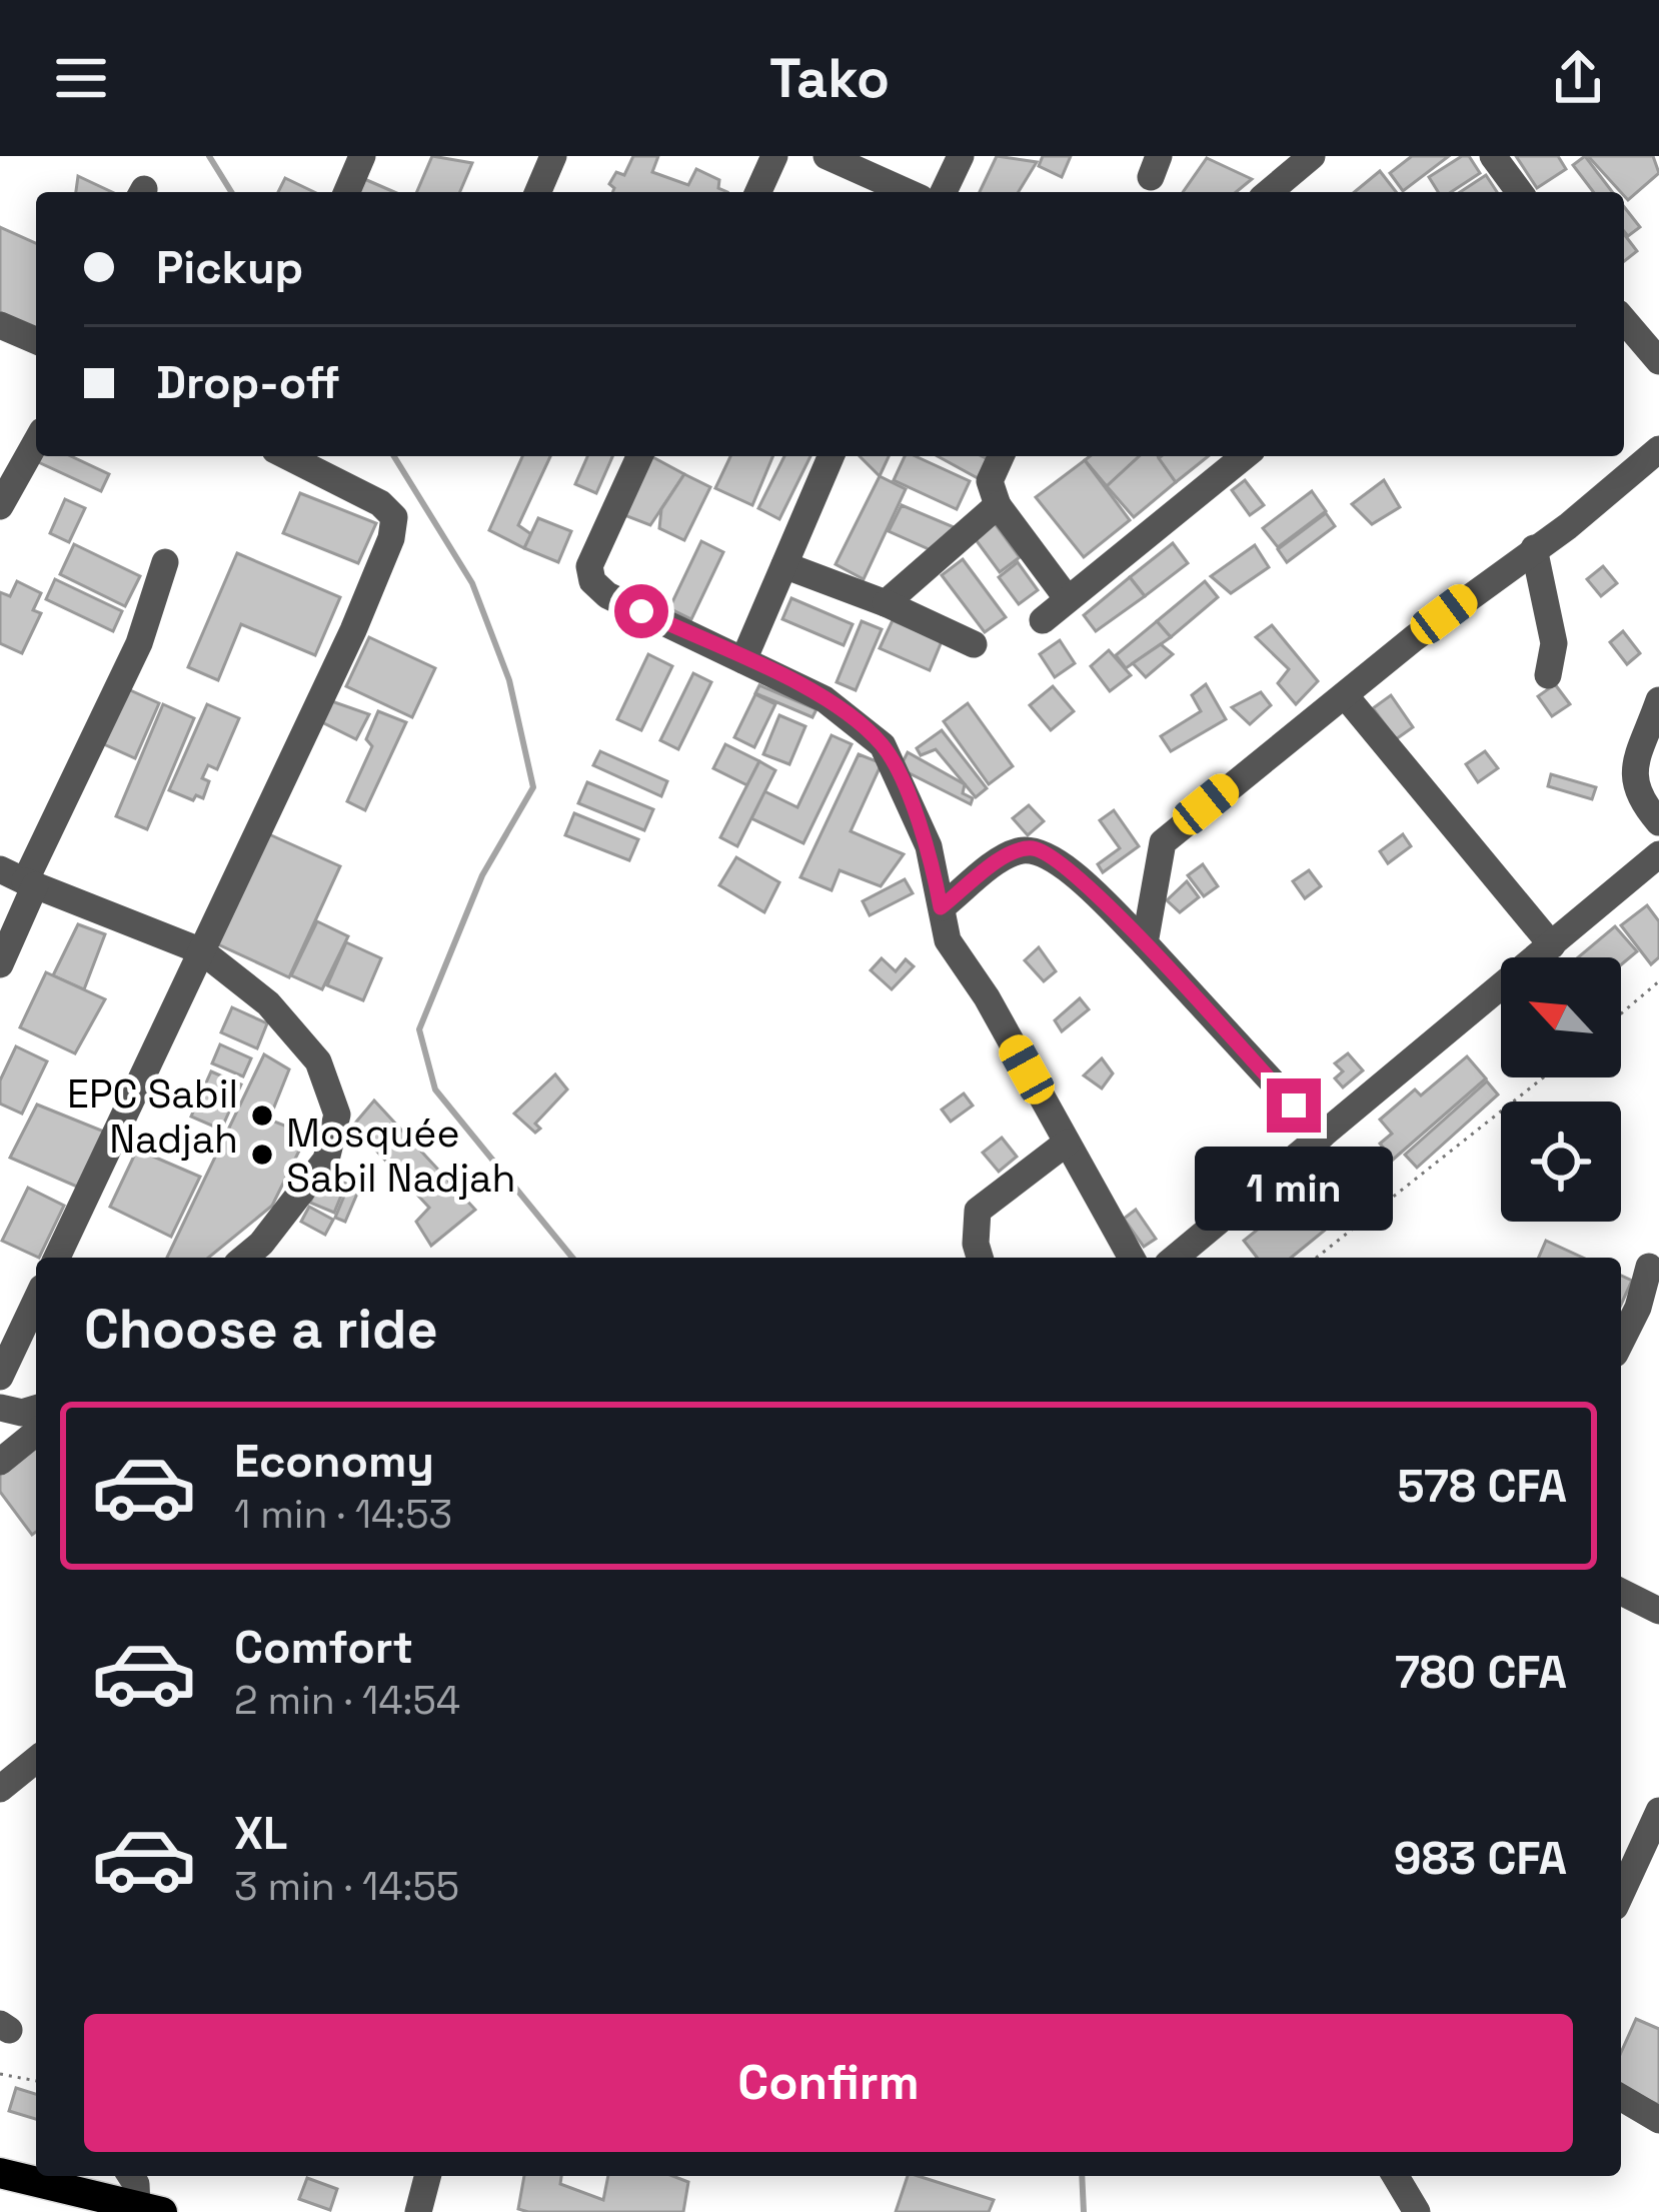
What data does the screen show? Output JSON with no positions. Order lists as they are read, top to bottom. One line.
{"places":["EPC Sabil Nadjah","Mosquée Sabil Nadjah"],"north":"top left","page":{"header":"Tako","banner":["Pickup","Drop-off"],"bubble":"1 min","heading":"Choose a ride","list":[{"name":"Economy","note":"1 min · 14:53","value":"578 CFA"},{"name":"Comfort","note":"2 min · 14:54","value":"780 CFA"},{"name":"XL","note":"3 min · 14:55","value":"983 CFA"}],"buttons":"Confirm"}}
